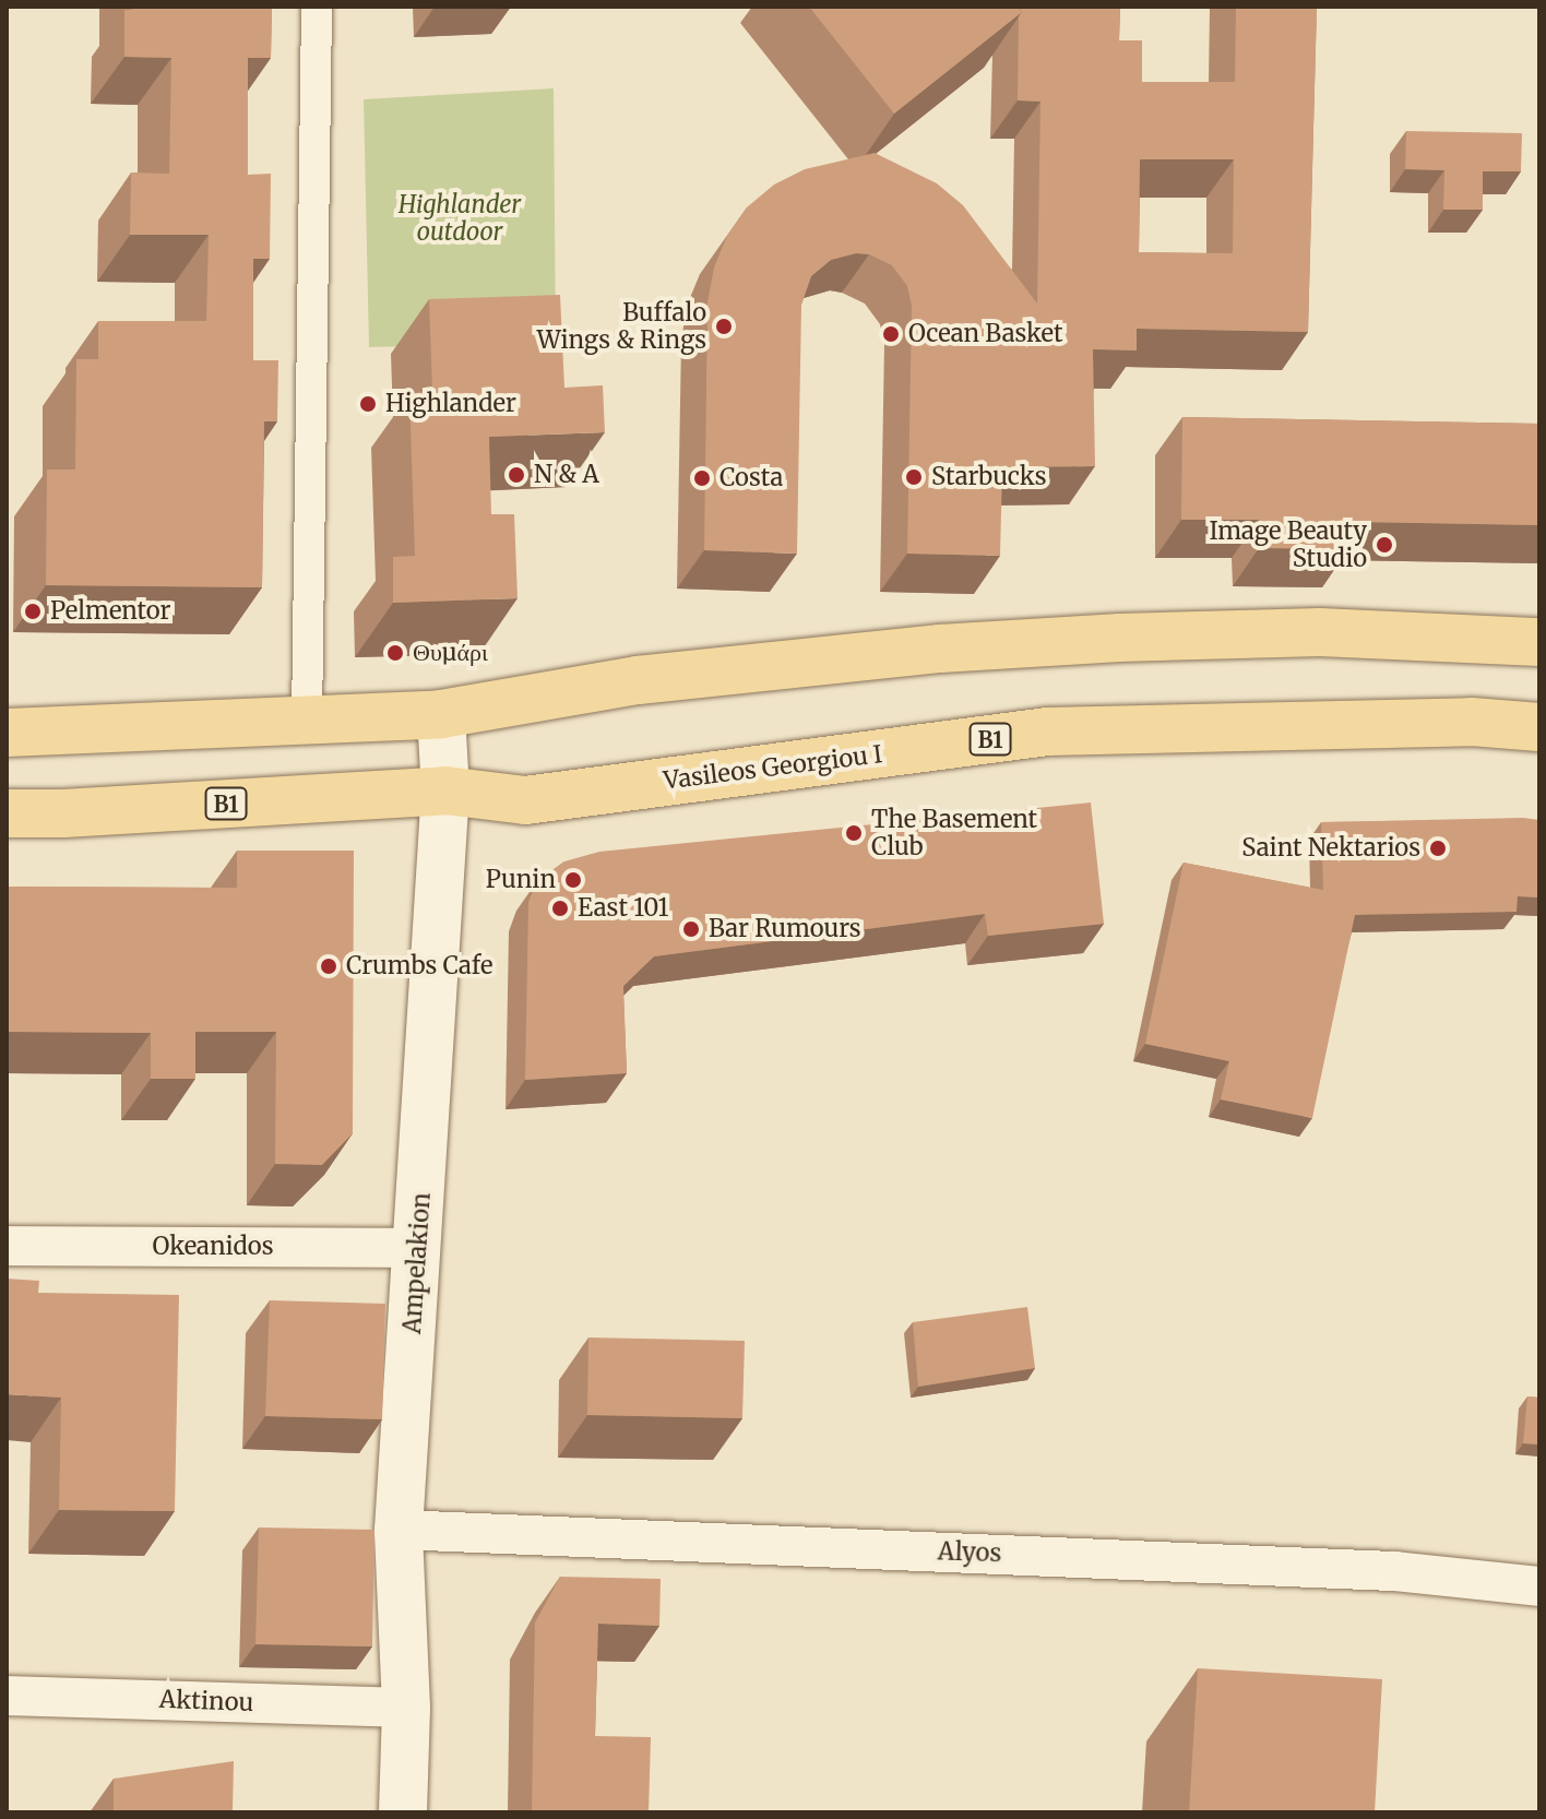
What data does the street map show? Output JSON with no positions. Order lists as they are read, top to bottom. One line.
{"streets":{"main road":["B1","Vasileos Georgiou I"],"street":["Okeanidos","Ampelakion","Alyos","Aktinou"]},"crossings":[["Vasileos Georgiou I","Ampelakion"],["Okeanidos","Ampelakion"],["Ampelakion","Alyos"],["Ampelakion","Aktinou"]],"parks":["Highlander outdoor"],"places":["Buffalo Wings & Rings","Ocean Basket","Highlander","N & A","Starbucks","Costa","Image Beauty Studio","Pelmentor","Θυμάρι","The Basement Club","Saint Nektarios","Punin","East 101","Bar Rumours","Crumbs Cafe"]}
